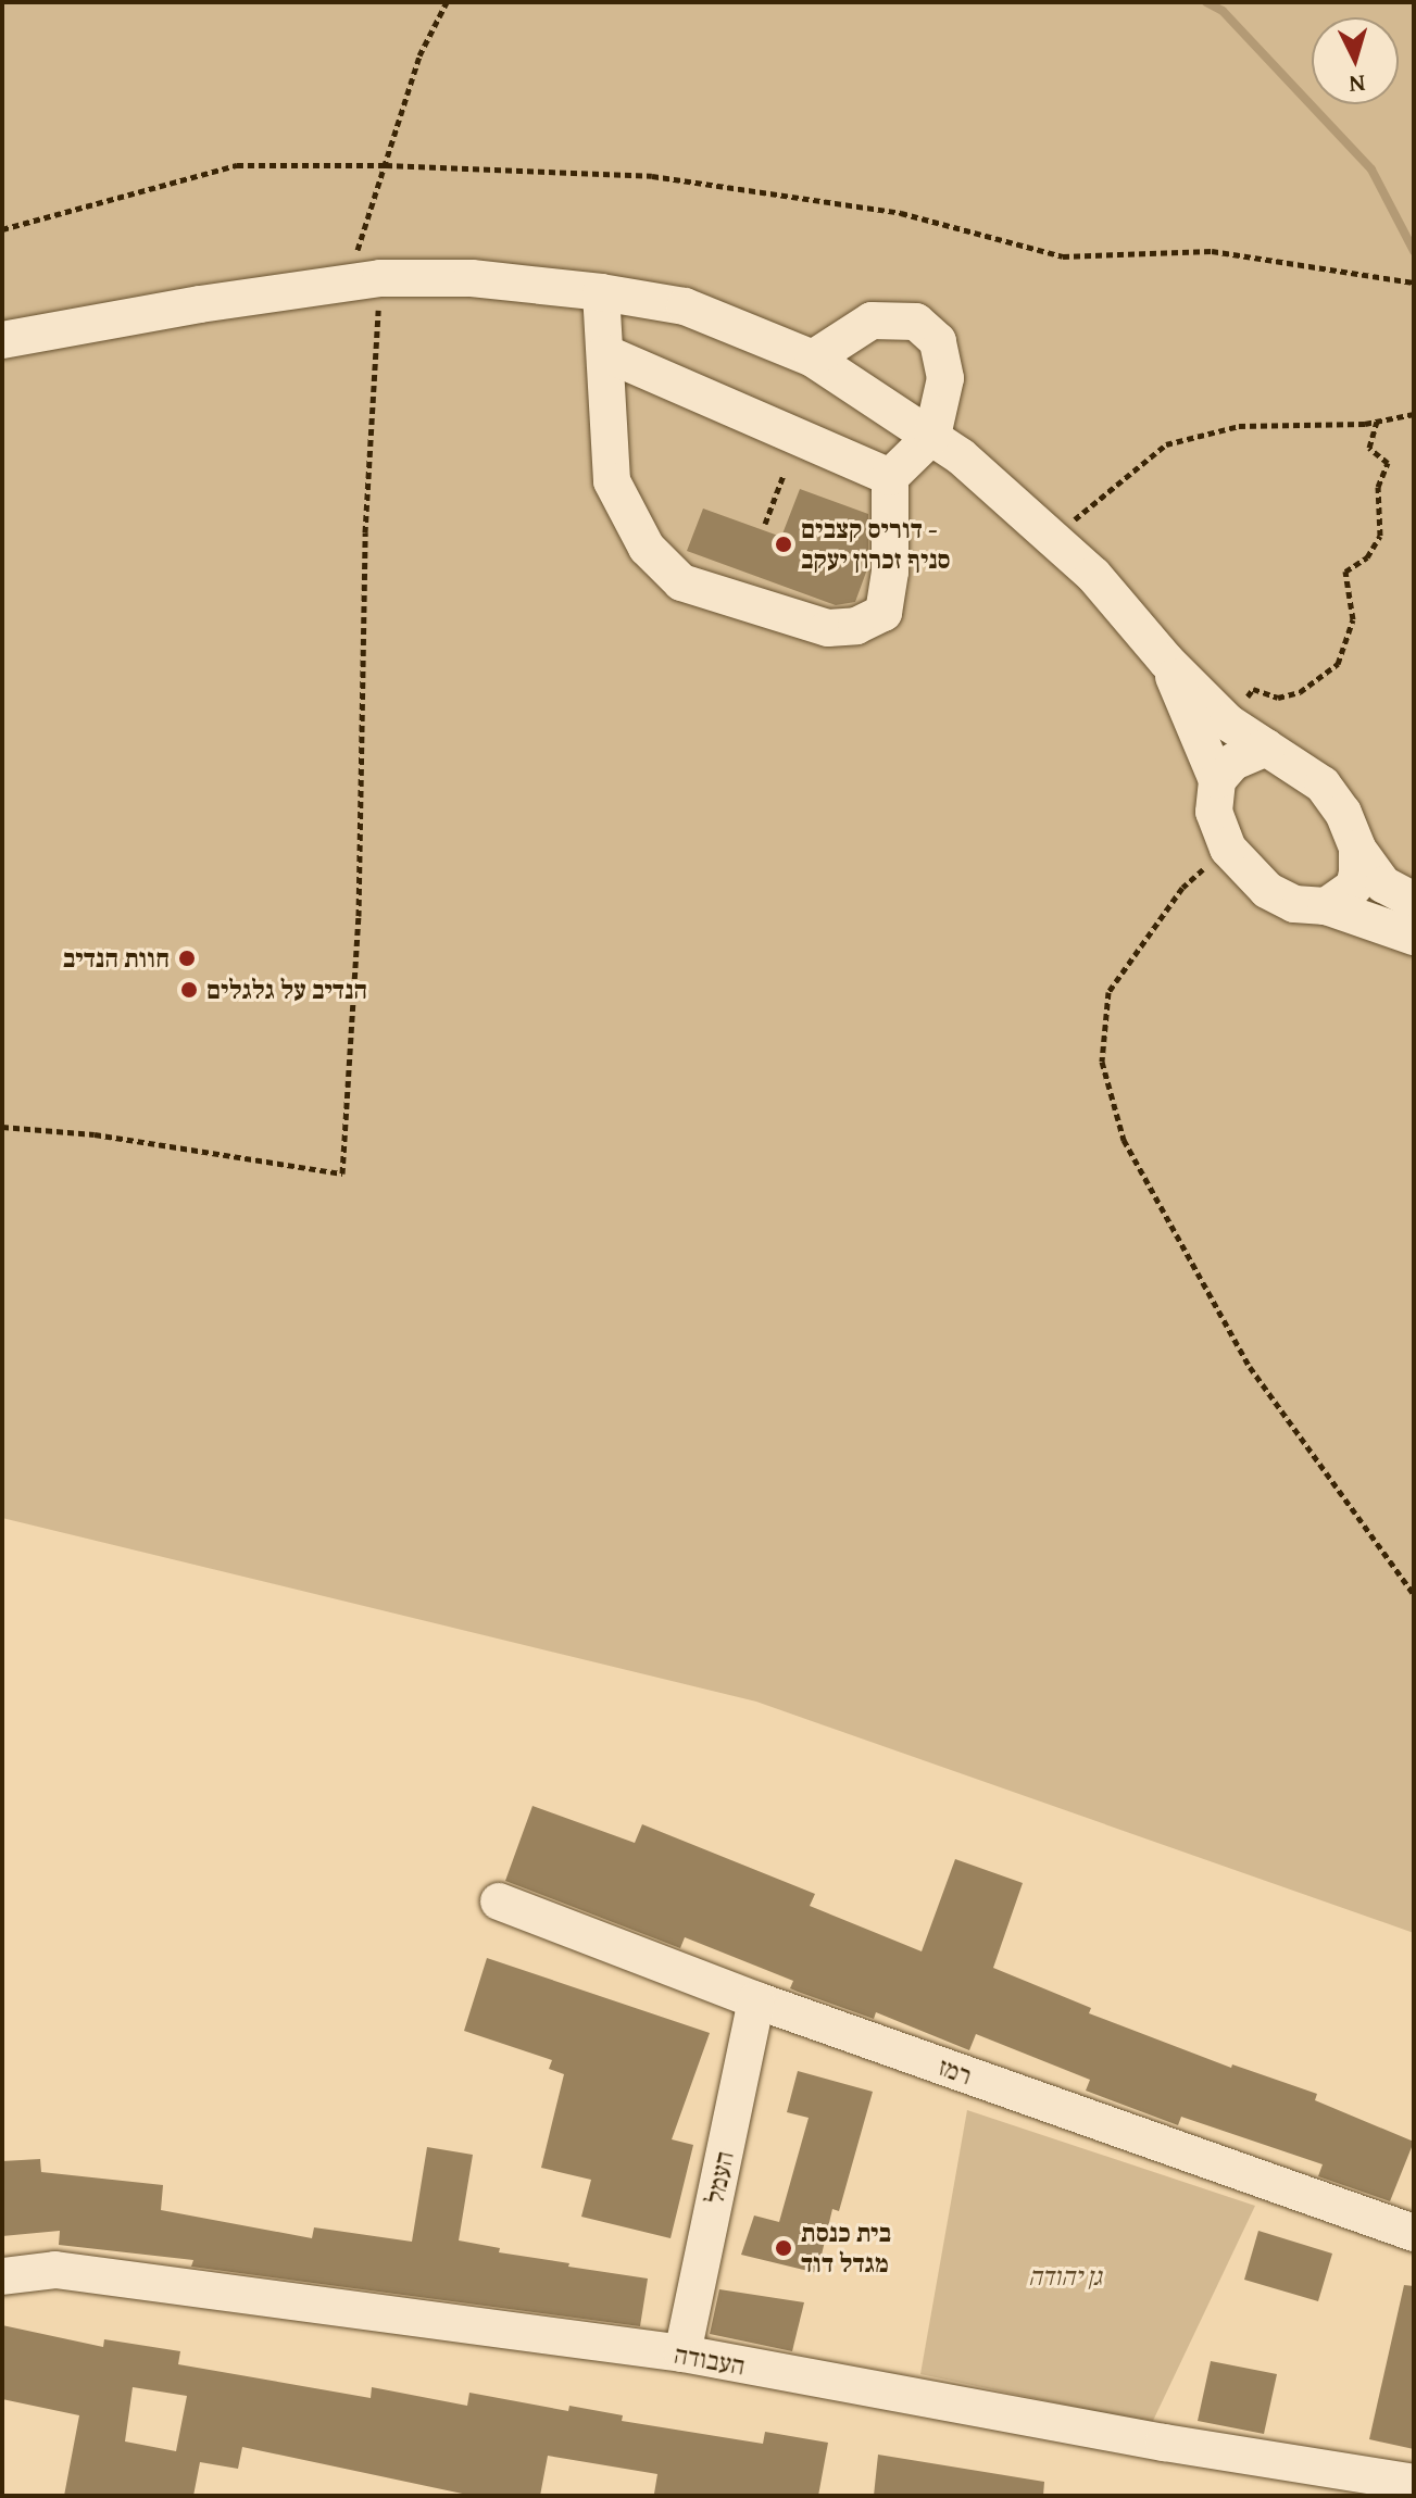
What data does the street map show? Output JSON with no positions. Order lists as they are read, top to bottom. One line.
{"streets":{"street":["רמז","העמל","העבודה"]},"crossings":[["רמז","העמל"],["העמל","העבודה"]],"parks":["גן יהודה"],"places":["דוריס קצבים - סניף זכרון יעקב","חוות הנדיב","הנדיב על גלגלים","בית כנסת מגדל דוד"],"north":"bottom"}
